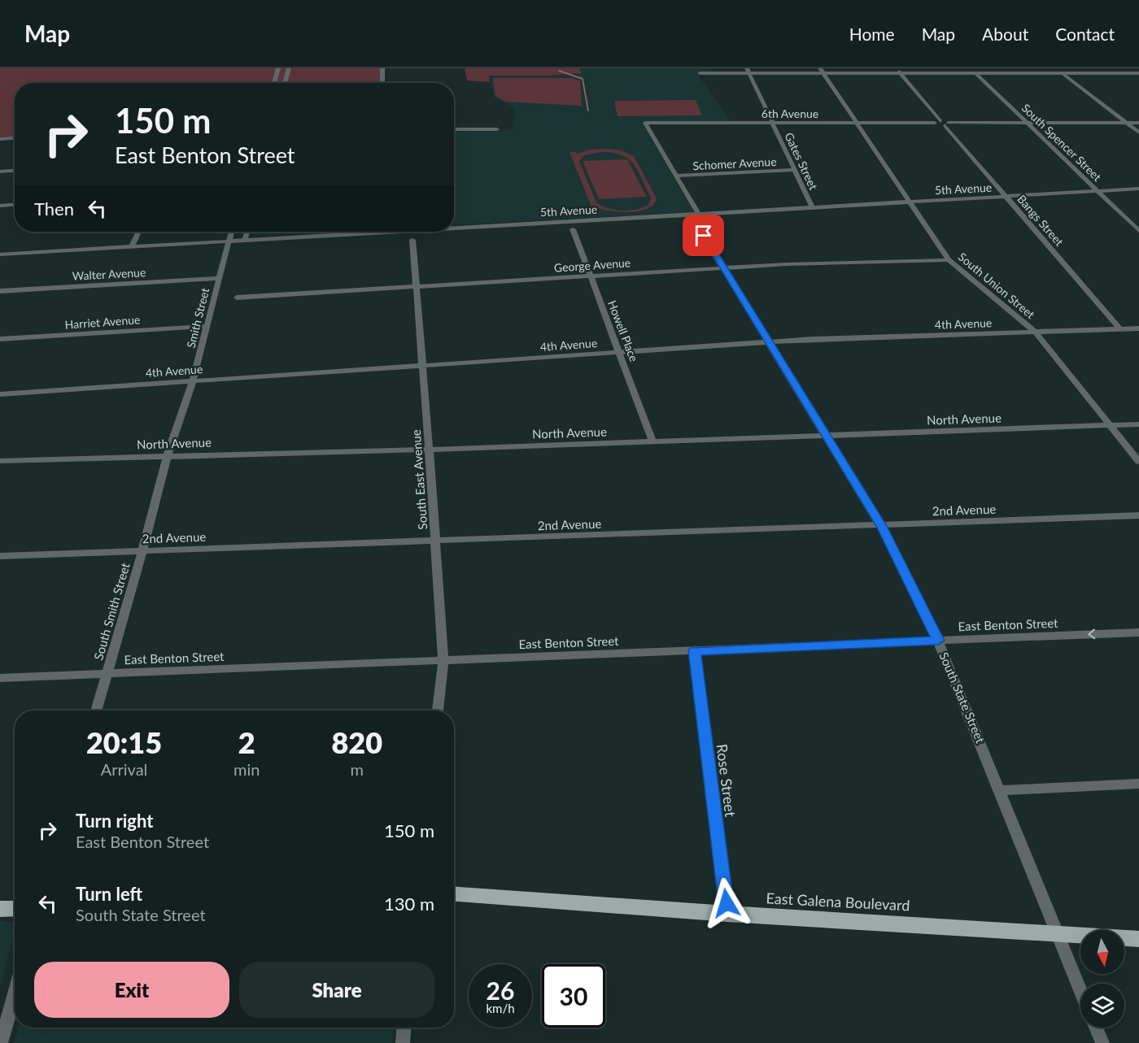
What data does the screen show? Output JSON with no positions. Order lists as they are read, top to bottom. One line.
{"streets":{"main road":["East Galena Boulevard"],"street":["6th Avenue","South Spencer Street","Gates Street","Schomer Avenue","5th Avenue","Bangs Street","George Avenue","Walter Avenue","South Union Street","Smith Street","Harriet Avenue","4th Avenue","Howell Place","North Avenue","South East Avenue","2nd Avenue","South Smith Street","East Benton Street","South State Street","Rose Street"]},"crossings":[["6th Avenue","South Spencer Street"],["6th Avenue","Gates Street"],["6th Avenue","Bangs Street"],["6th Avenue","South Union Street"],["6th Avenue","South State Street"],["South Spencer Street","5th Avenue"],["Gates Street","Schomer Avenue"],["Gates Street","5th Avenue"],["Schomer Avenue","South State Street"],["5th Avenue","Bangs Street"],["5th Avenue","South Union Street"],["5th Avenue","Smith Street"],["5th Avenue","South State Street"],["Bangs Street","4th Avenue"],["George Avenue","South Union Street"],["George Avenue","Howell Place"],["George Avenue","South East Avenue"],["George Avenue","South State Street"],["Walter Avenue","Smith Street"],["South Union Street","4th Avenue"],["South Union Street","North Avenue"],["Smith Street","Harriet Avenue"],["Smith Street","4th Avenue"],["Smith Street","North Avenue"],["Smith Street","South Smith Street"],["4th Avenue","Howell Place"],["4th Avenue","South East Avenue"],["4th Avenue","South State Street"],["Howell Place","North Avenue"],["North Avenue","South East Avenue"],["North Avenue","South Smith Street"],["North Avenue","South State Street"],["South East Avenue","2nd Avenue"],["South East Avenue","East Benton Street"],["2nd Avenue","South Smith Street"],["2nd Avenue","South State Street"],["South Smith Street","East Benton Street"],["East Benton Street","South State Street"],["East Benton Street","Rose Street"],["South State Street","East Galena Boulevard"],["Rose Street","East Galena Boulevard"]],"north":"bottom","page":{"header":"Map","nav":["Home","Map","About","Contact"],"turn":["150 m","East Benton Street"],"then":"Then","eta":["20:15","Arrival","2","min","820","m"],"list":[{"name":"Turn right","note":"East Benton Street","value":"150 m"},{"name":"Turn left","note":"South State Street","value":"130 m"}],"buttons":["Exit","Share"],"speed":"26 km/h","limit":"30"}}
